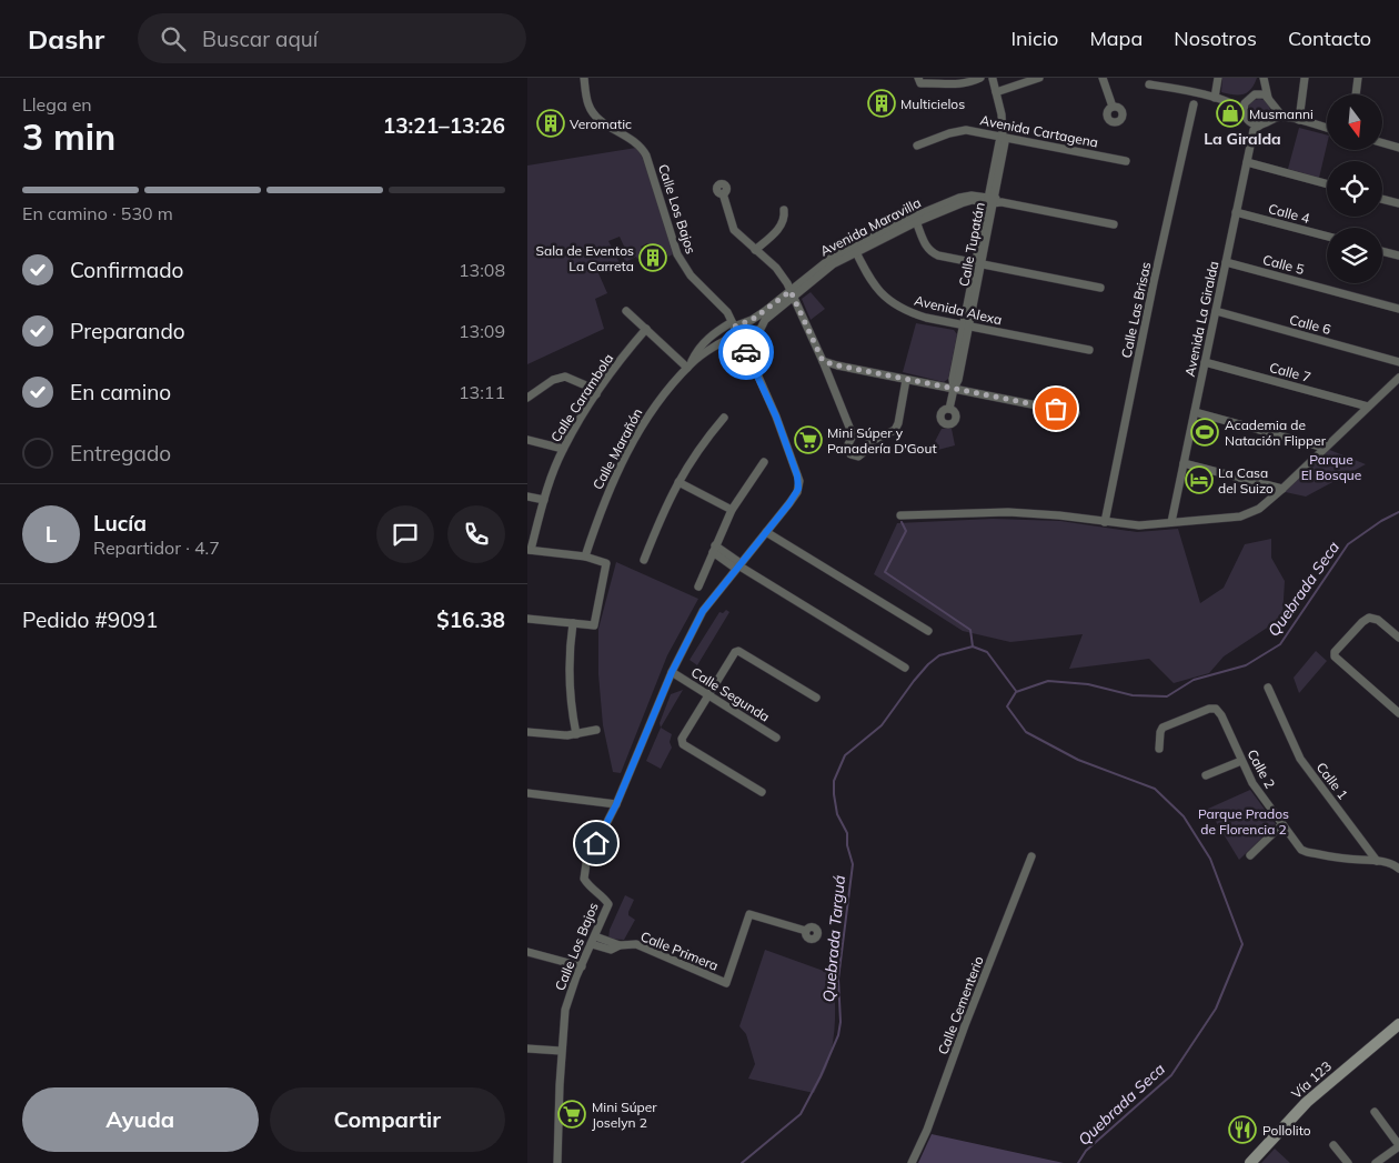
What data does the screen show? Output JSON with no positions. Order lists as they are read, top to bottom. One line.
{"streets":{"main road":["Vía 123"],"street":["Avenida Cartagena","Calle Los Bajos","Calle 4","Avenida Maravilla","Calle Tupatán","Calle 5","Avenida Alexa","Calle Las Brisas","Avenida La Giralda","Calle 6","Calle 7","Calle Carambola","Calle Marañón","Calle Segunda","Calle 2","Calle 1","Calle Primera","Calle Cementerio"]},"crossings":[["Avenida Cartagena","Calle Tupatán"],["Calle Los Bajos","Avenida Maravilla"],["Calle Los Bajos","Calle Marañón"],["Calle Los Bajos","Calle Segunda"],["Calle Los Bajos","Calle Primera"],["Calle 4","Avenida La Giralda"],["Avenida Maravilla","Calle Tupatán"],["Avenida Maravilla","Avenida Alexa"],["Avenida Maravilla","Calle Marañón"],["Calle Tupatán","Avenida Alexa"],["Calle 5","Avenida La Giralda"],["Avenida La Giralda","Calle 6"],["Avenida La Giralda","Calle 7"],["Calle 2","Calle 1"]],"districts":["La Giralda"],"water":["Quebrada Seca","Quebrada Targuá"],"parks":["Parque El Bosque","Parque Prados de Florencia 2"],"places":{"building":["Multicielos","Veromatic","Sala de Eventos La Carreta"],"shop":["Musmanni"],"sports":["Academia de Natación Flipper"],"supermarket":["Mini Súper y Panadería D'Gout","Mini Súper Joselyn 2"],"hotel":["La Casa del Suizo"],"restaurant":["Pollolito"]},"north":"bottom","page":{"header":"Dashr","search":"Buscar aquí","nav":["Inicio","Mapa","Nosotros","Contacto"],"heading":["3 min","Llega en","13:21–13:26"],"panel":["Lucía","Repartidor · 4.7","Pedido #9091","$16.38"],"bar":"En camino · 530 m","list":[["Confirmado","13:08"],["Preparando","13:09"],["En camino","13:11"],"Entregado"],"round":"L","buttons":["Ayuda","Compartir"]}}
